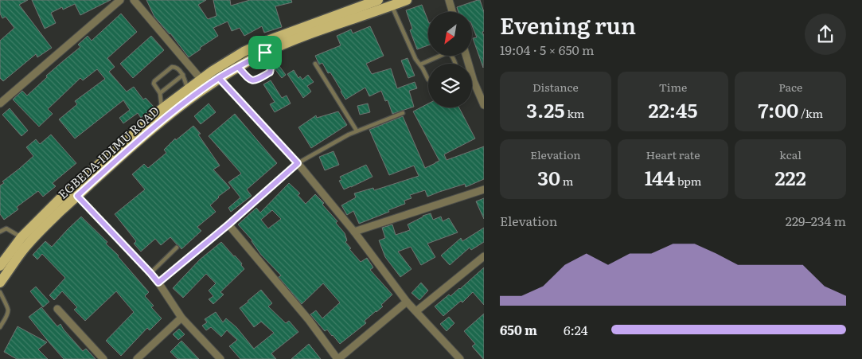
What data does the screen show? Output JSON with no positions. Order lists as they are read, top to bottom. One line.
{"streets":{"main road":["EGBEDA-IDIMU ROAD"]},"north":"bottom left","page":{"heading":["Evening run","19:04 · 5 × 650 m"],"stats":[["Distance","3.25 km"],["Time","22:45"],["Pace","7:00 /km"],["Elevation","30 m"],["Heart rate","144 bpm"],["kcal","222"]],"chart":["Elevation","229–234 m"],"list":[{"name":"650 m","note":"6:24"}]}}
